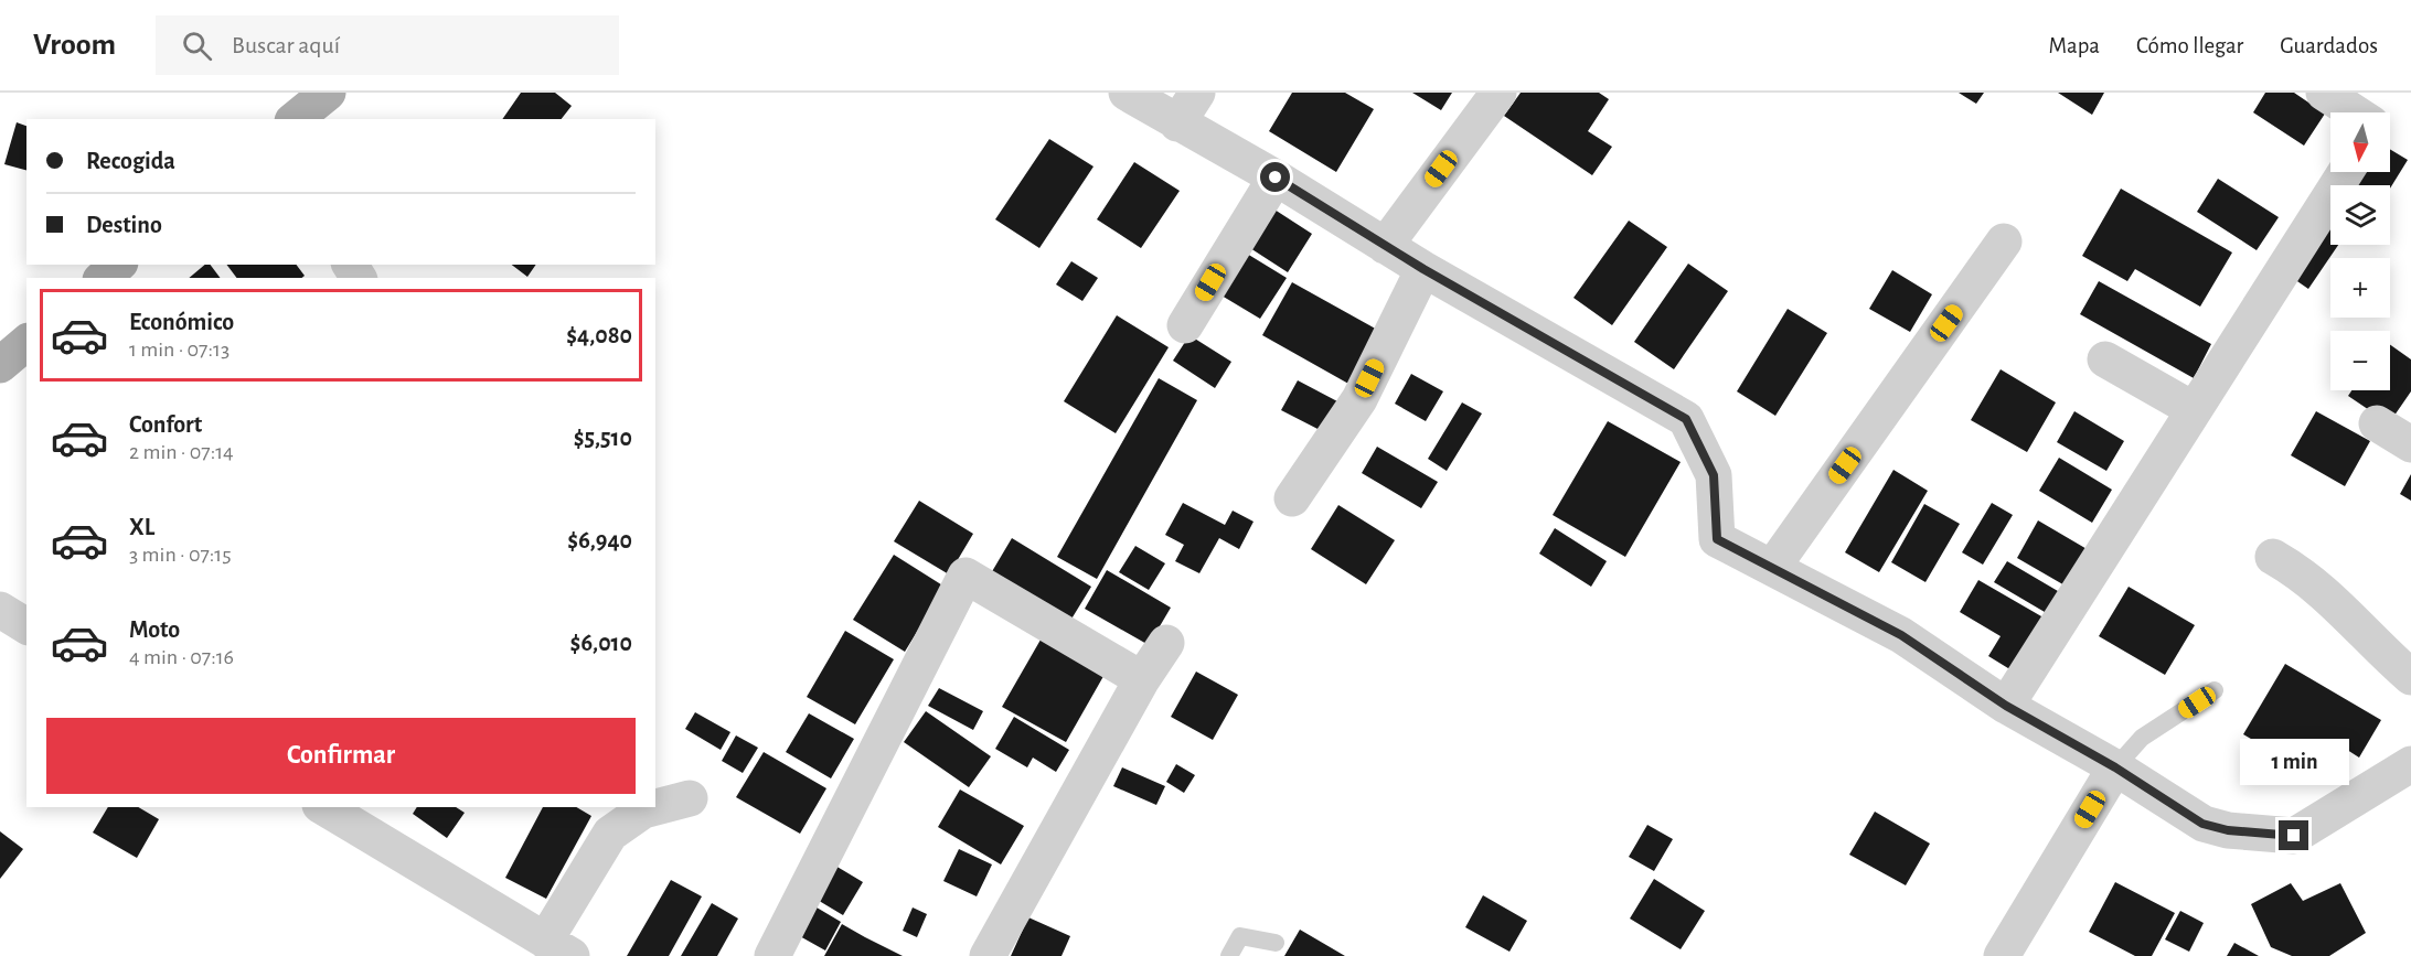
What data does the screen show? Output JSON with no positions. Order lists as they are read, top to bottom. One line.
{"north":"bottom","page":{"header":"Vroom","search":"Buscar aquí","nav":["Mapa","Cómo llegar","Guardados"],"map_buttons":["+","−"],"banner":["Recogida","Destino"],"list":[{"name":"Económico","note":"1 min · 07:13","value":"$4,080"},{"name":"Confort","note":"2 min · 07:14","value":"$5,510"},{"name":"XL","note":"3 min · 07:15","value":"$6,940"},{"name":"Moto","note":"4 min · 07:16","value":"$6,010"}],"buttons":"Confirmar","bubble":"1 min"}}
